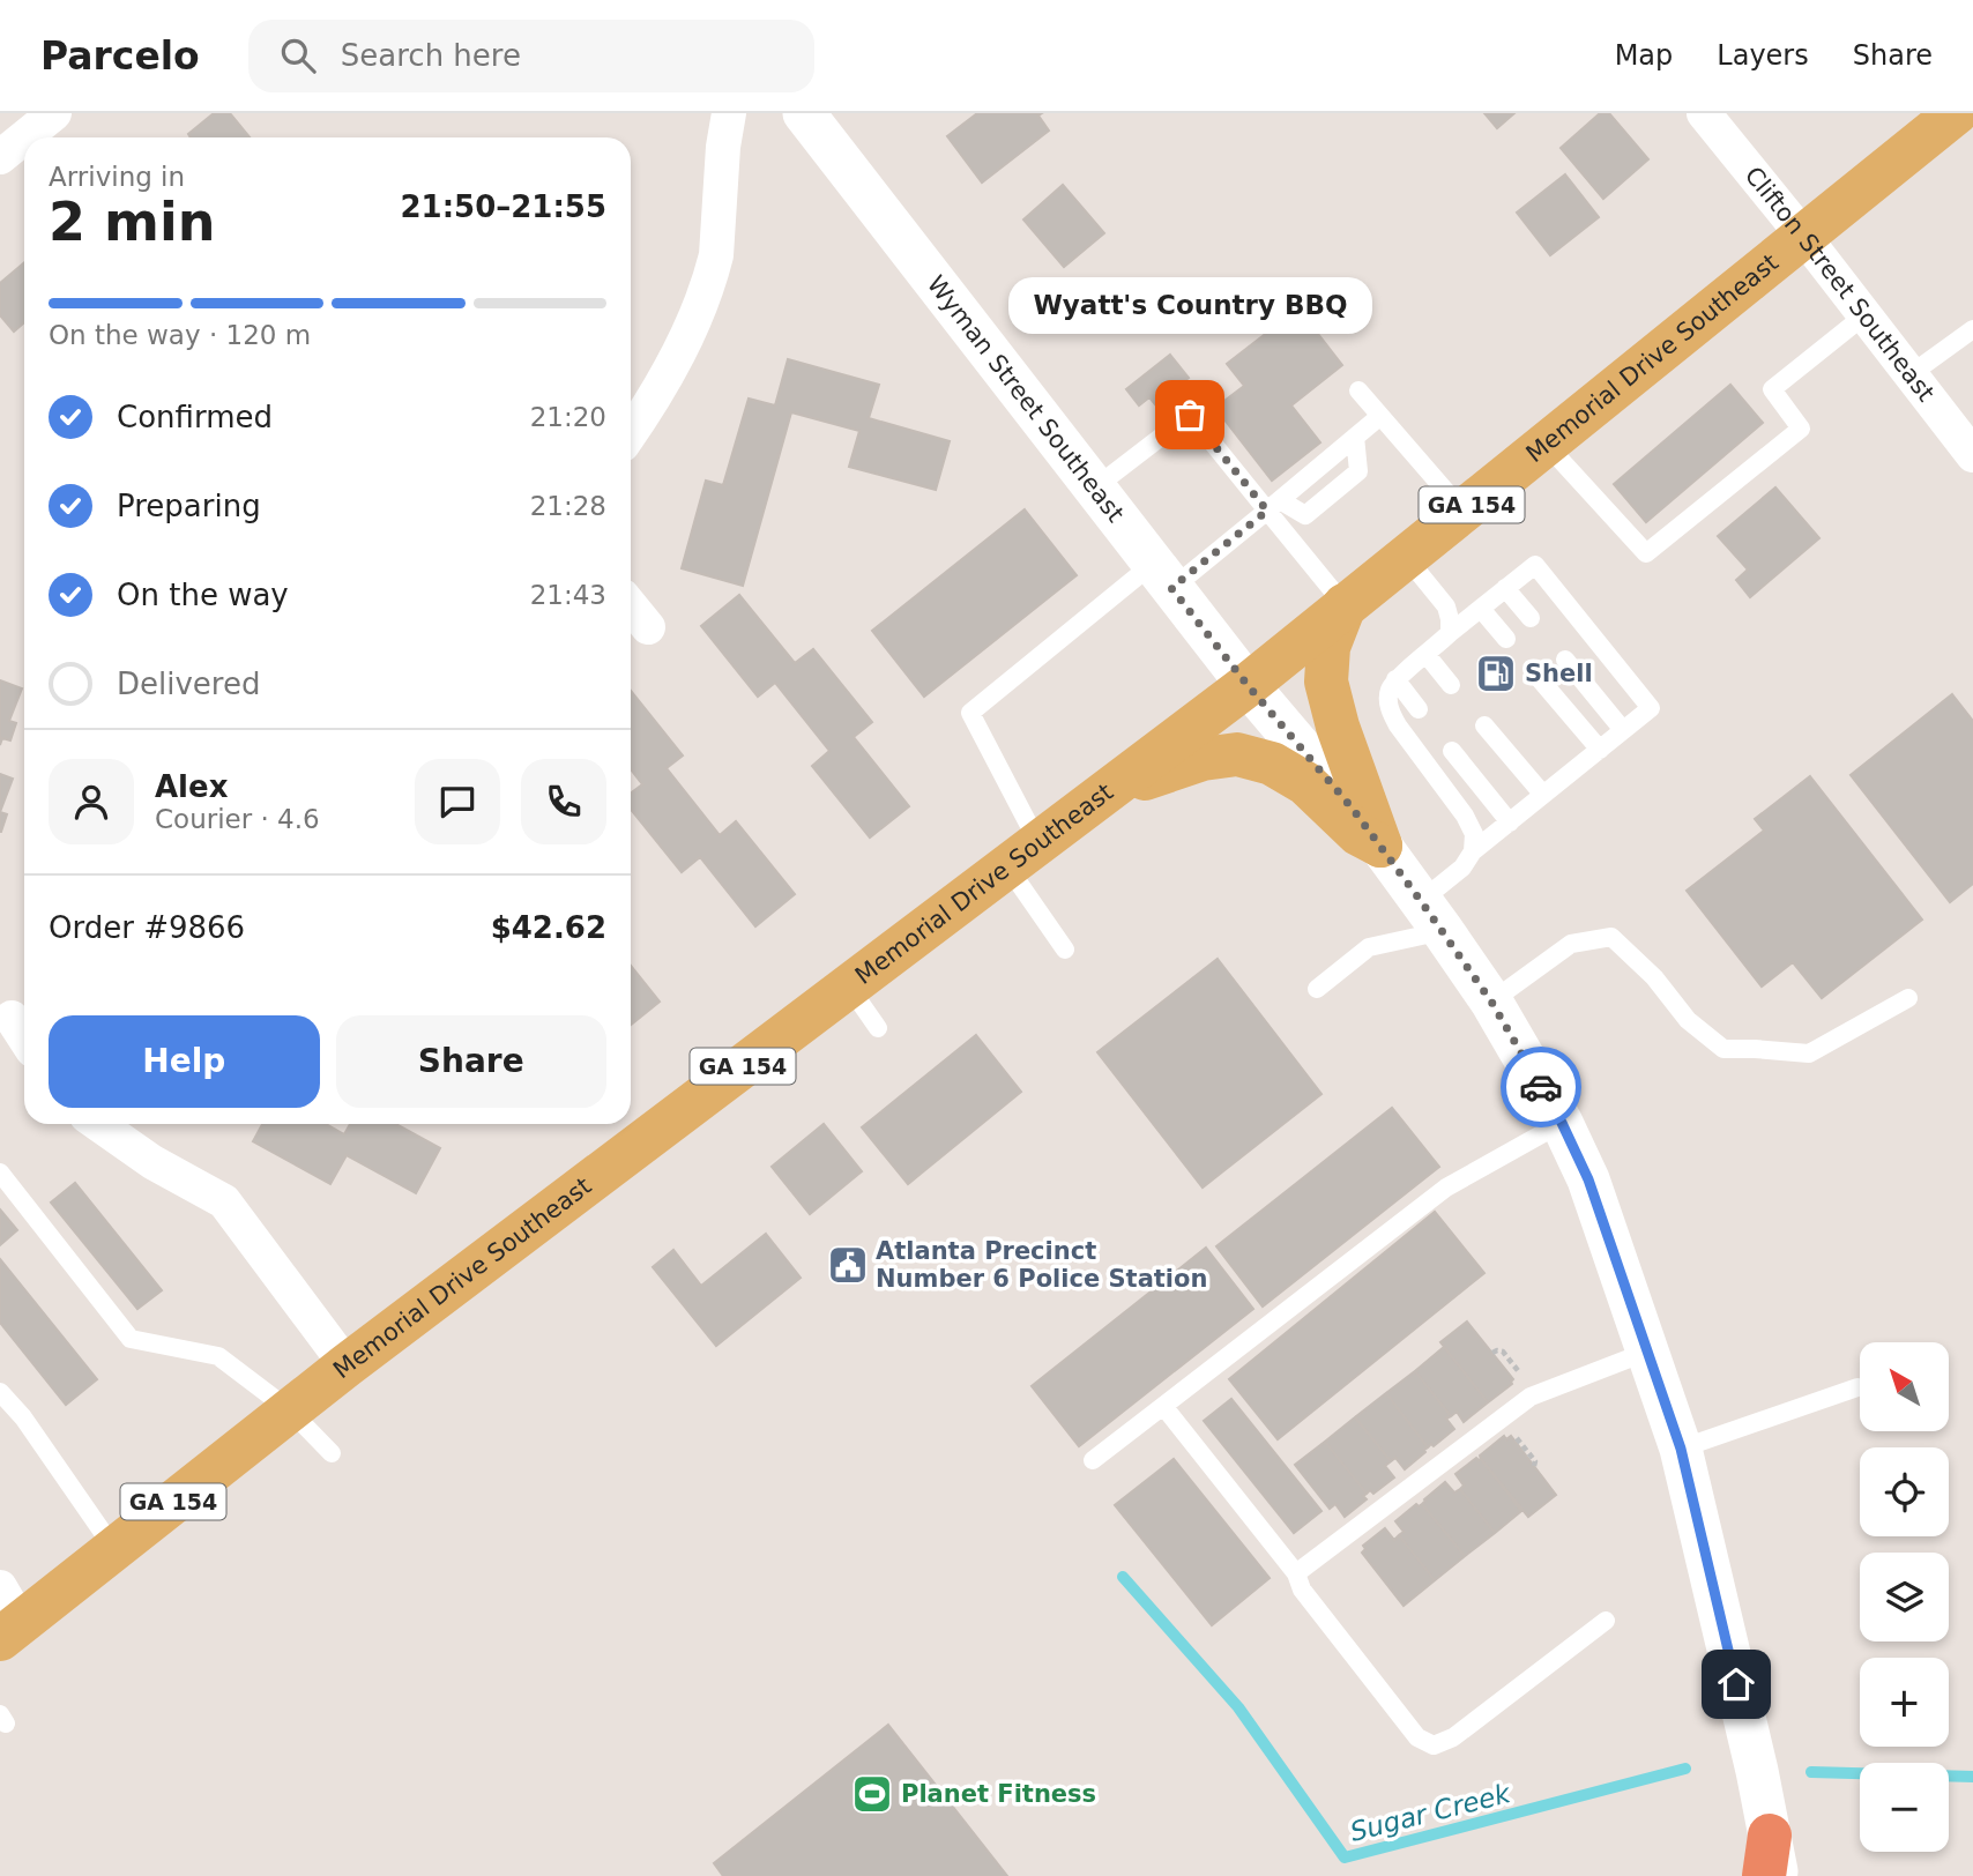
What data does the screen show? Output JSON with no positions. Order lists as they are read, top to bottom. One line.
{"streets":{"main road":["Memorial Drive Southeast","GA 154"],"street":["Clifton Street Southeast","Wyman Street Southeast"]},"crossings":[["Clifton Street Southeast","Memorial Drive Southeast"],["Memorial Drive Southeast","Wyman Street Southeast"]],"water":["Sugar Creek"],"places":{"other":["Wyatt's Country BBQ"],"fuel station":["Shell"],"public building":["Atlanta Precinct Number 6 Police Station"],"sports":["Planet Fitness"]},"north":"top left","page":{"header":"Parcelo","search":"Search here","nav":["Map","Layers","Share"],"heading":["2 min","Arriving in","21:50–21:55"],"panel":["Alex","Courier · 4.6","Order #9866","$42.62"],"bar":"On the way · 120 m","bubble":"Wyatt's Country BBQ","list":[["Confirmed","21:20"],["Preparing","21:28"],["On the way","21:43"],"Delivered"],"buttons":["Help","Share"],"map_buttons":["+","−"]}}
